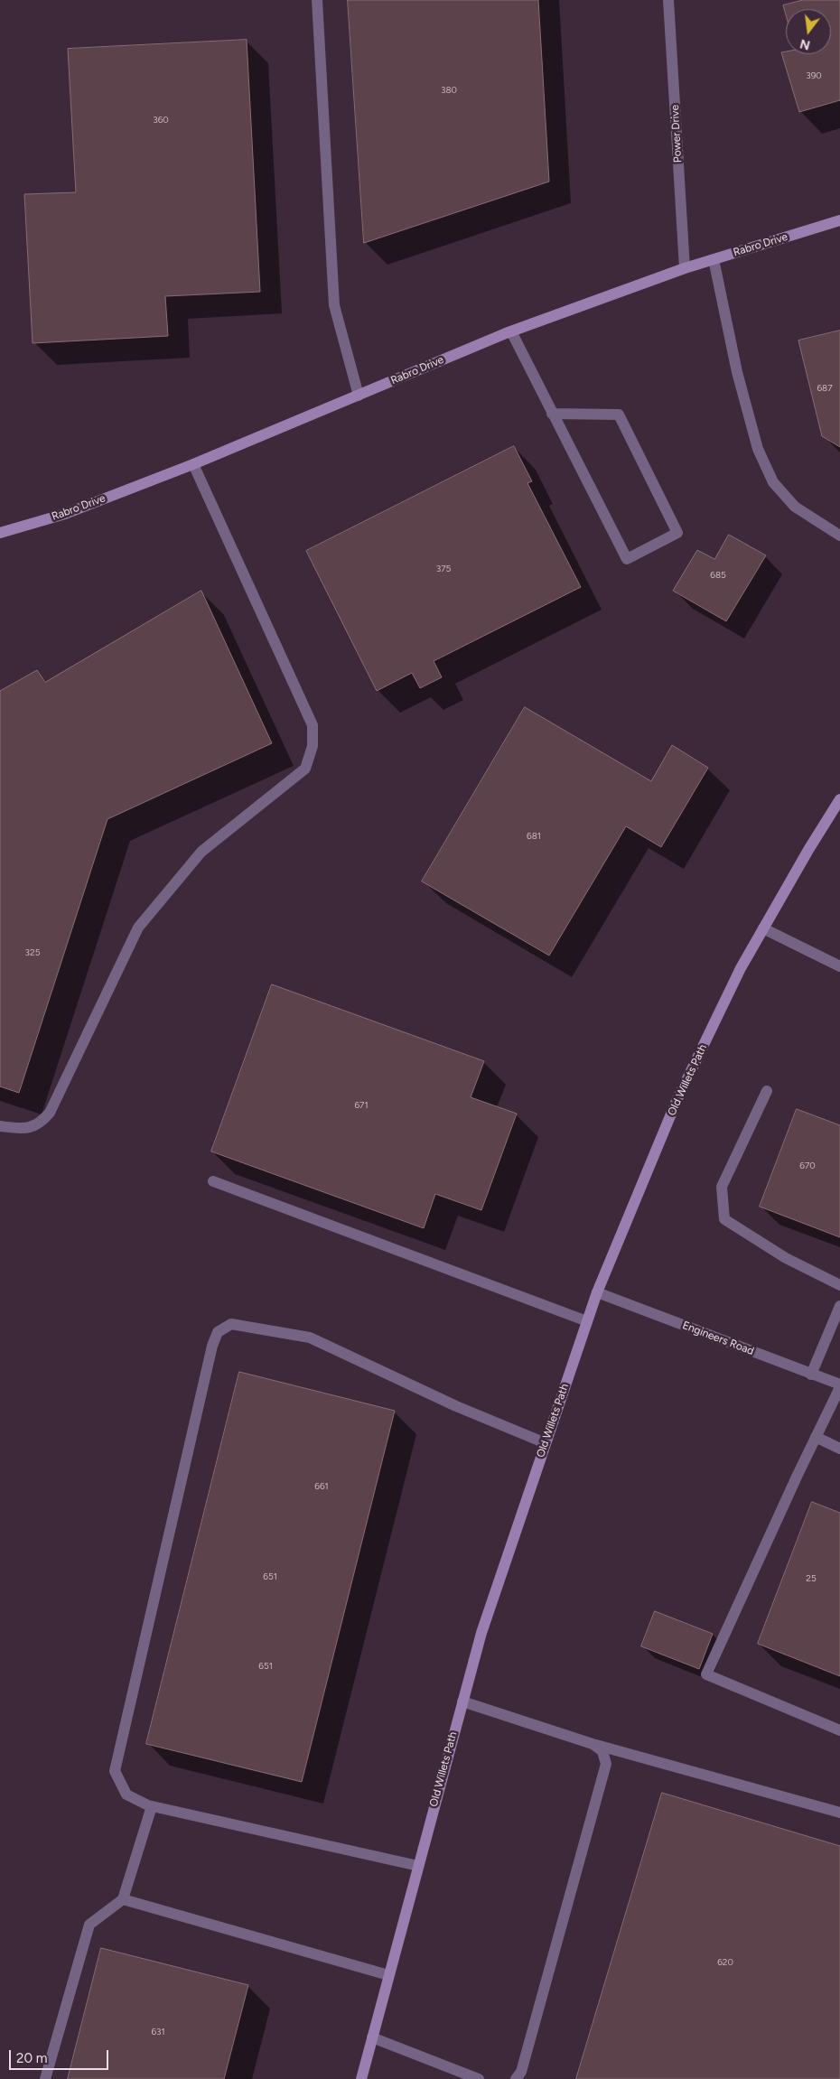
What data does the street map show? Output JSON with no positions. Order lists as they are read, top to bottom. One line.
{"streets":{"main road":["Rabro Drive","Old Willets Path"],"street":["Power Drive","Engineers Road"]},"crossings":[["Power Drive","Rabro Drive"],["Old Willets Path","Engineers Road"]],"house_numbers":["390","380","360","687","375","685","681","325","671","670","661","651","25","651","620","631"],"scale_bar":"20 m","north":"bottom"}
